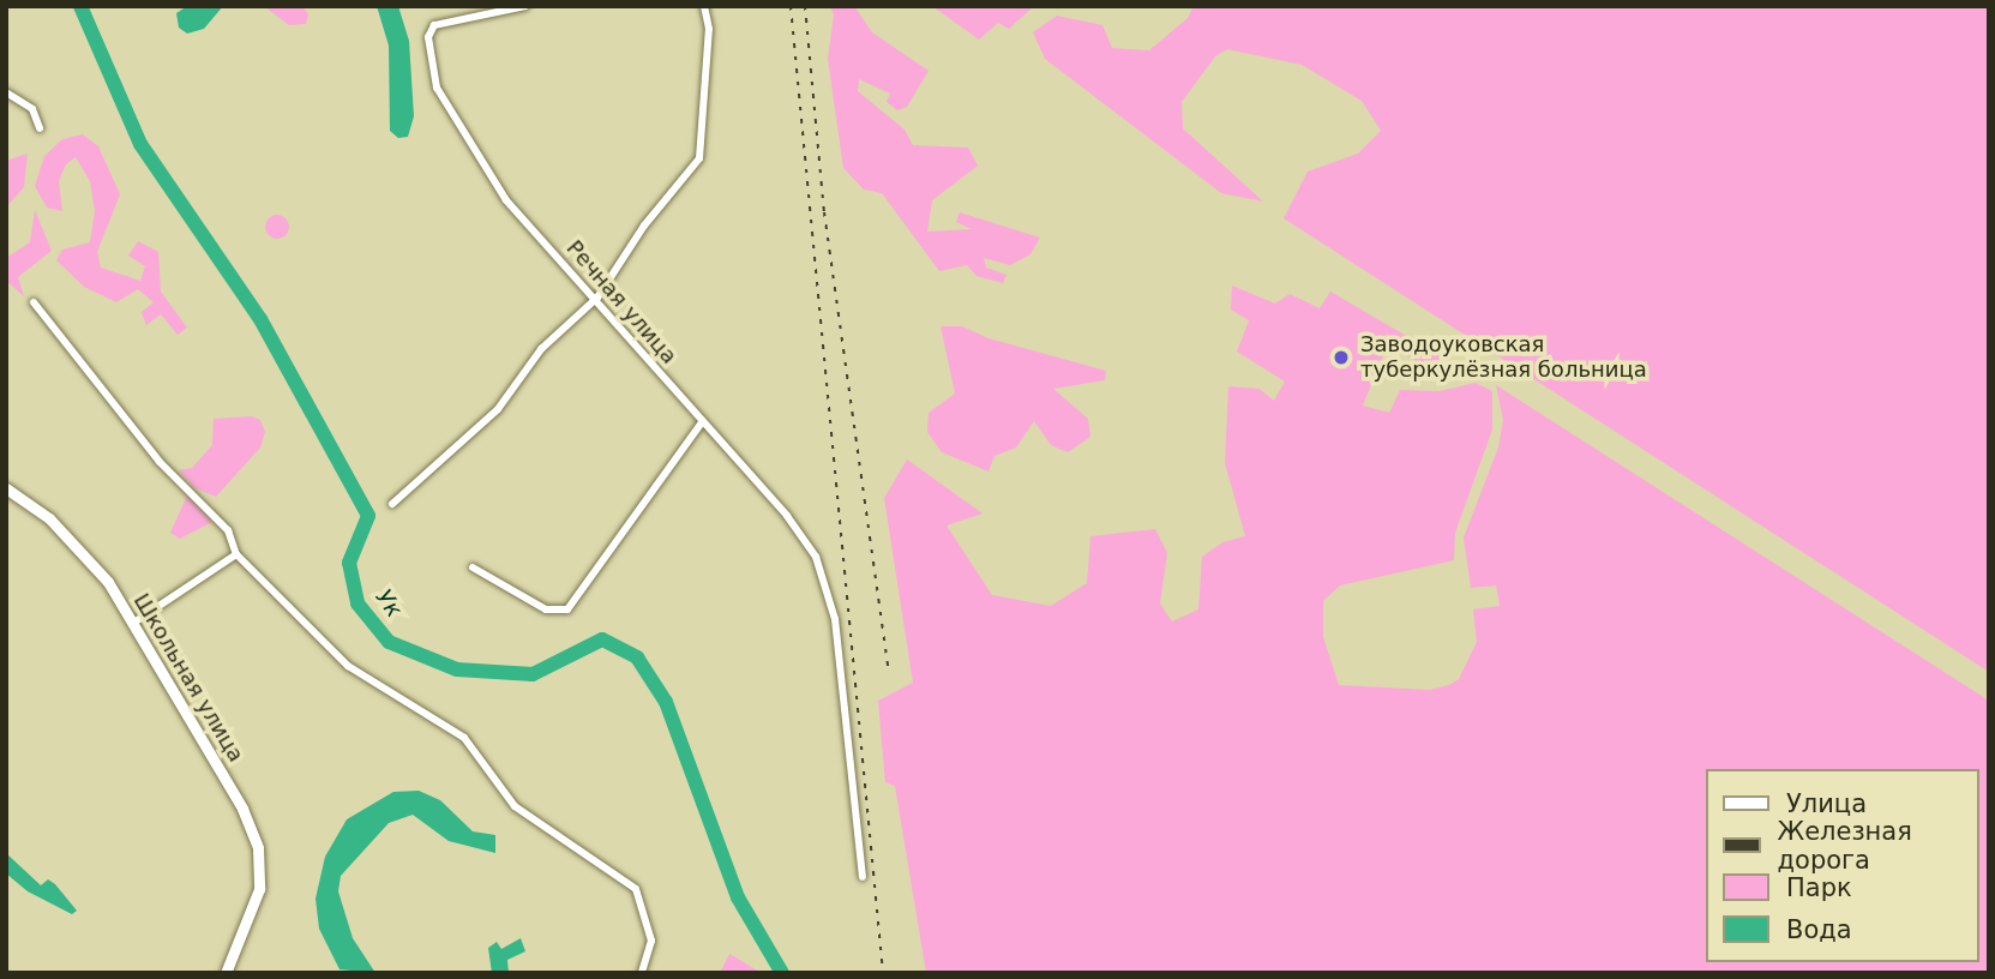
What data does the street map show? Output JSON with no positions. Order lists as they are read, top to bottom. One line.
{"streets":{"street":["Речная улица","Школьная улица"]},"water":["Ук"],"places":["Заводоуковская туберкулёзная больница"],"legend":["Улица","Железная дорога","Парк","Вода"]}
